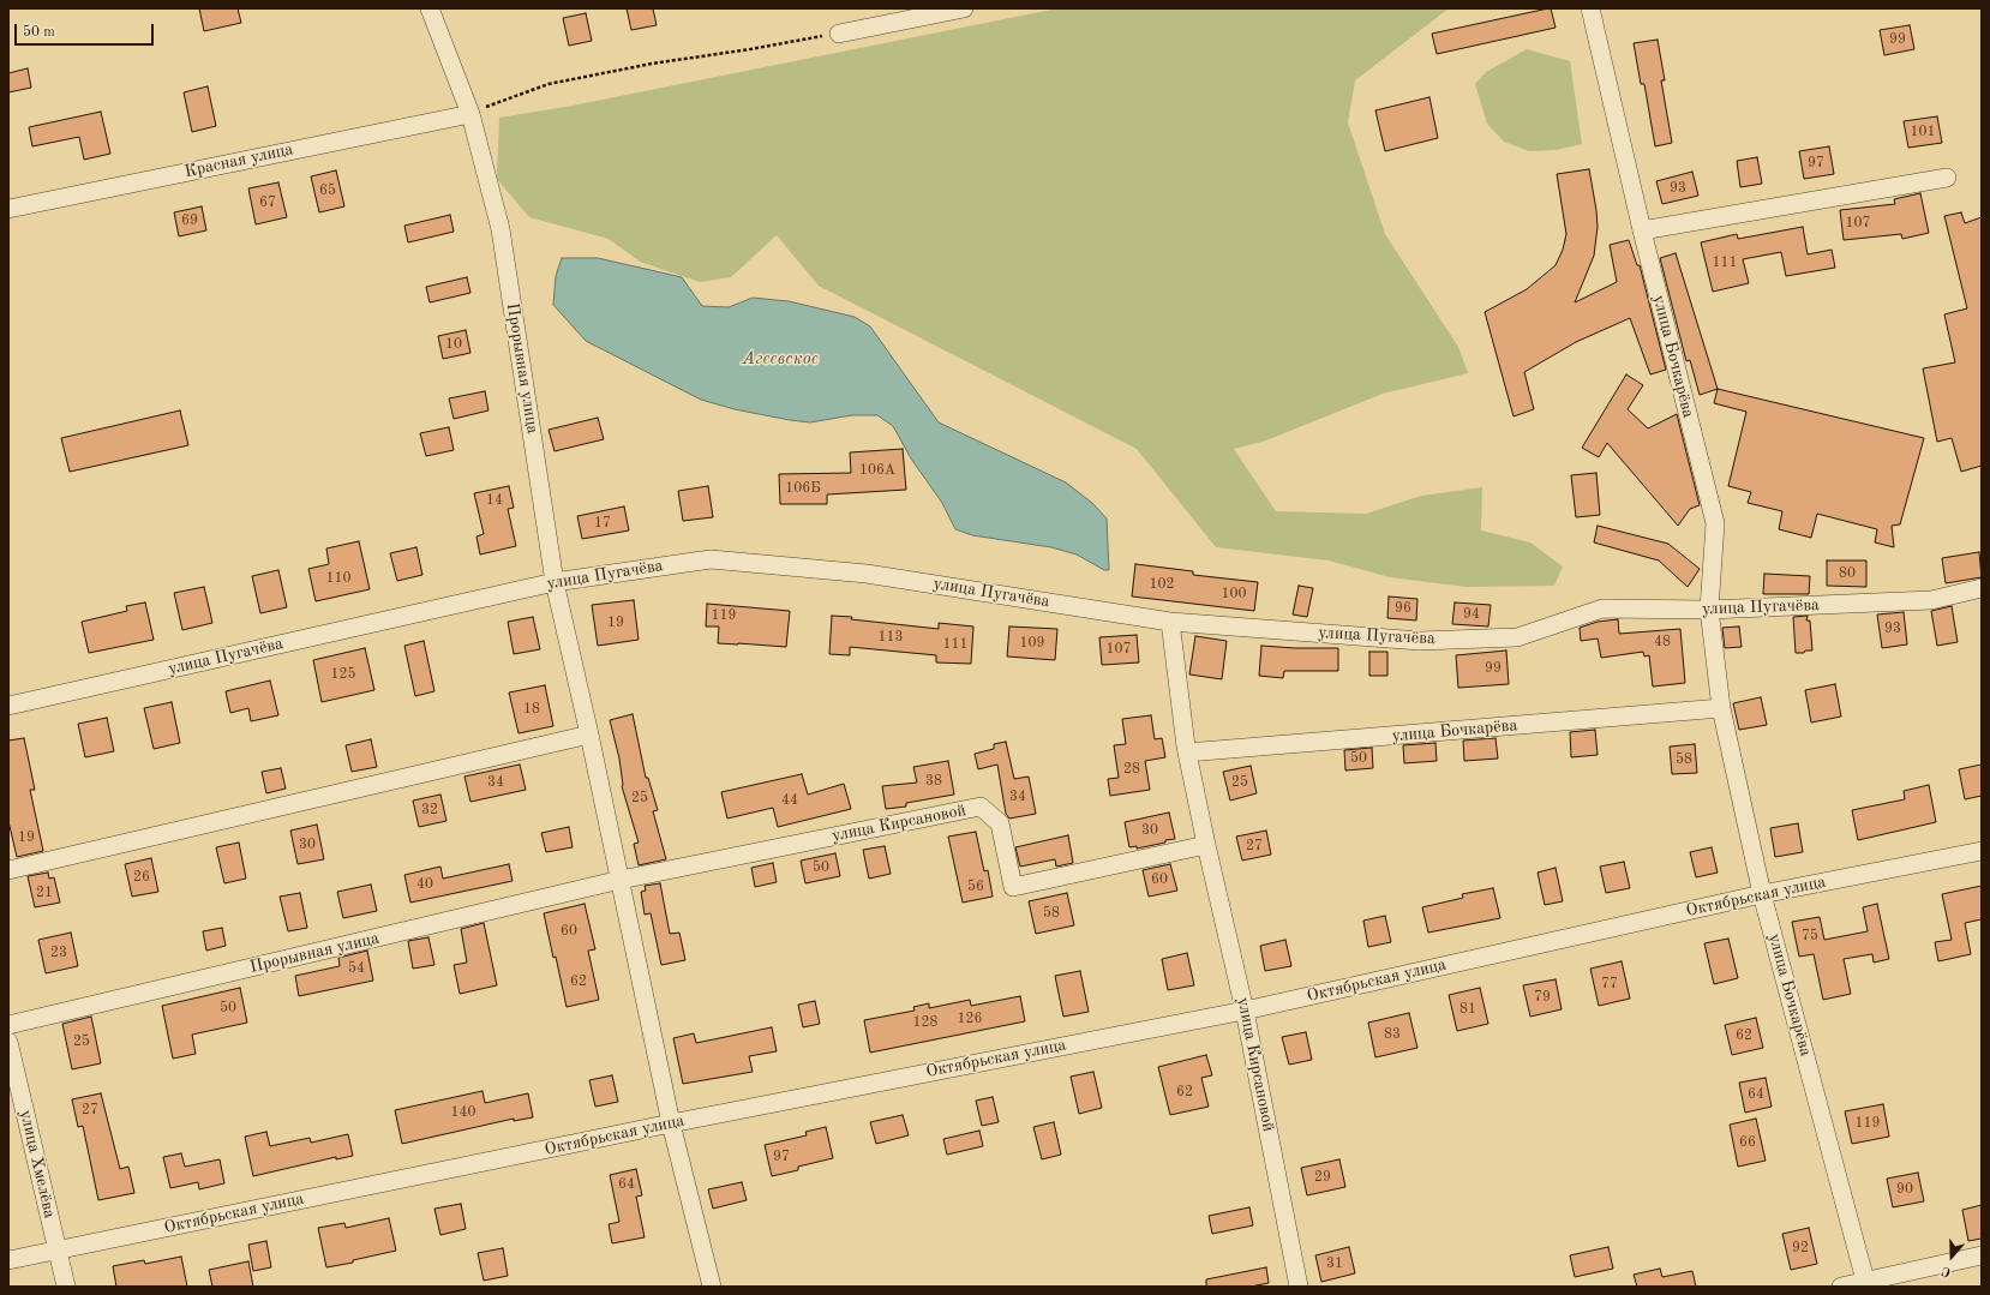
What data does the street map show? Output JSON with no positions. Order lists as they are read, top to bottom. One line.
{"streets":{"street":["Красная улица","улица Бочкарёва","Прорывная улица","улица Пугачёва","улица Кирсановой","Октябрьская улица","улица Хмелёва"]},"crossings":[["Красная улица","Прорывная улица"],["улица Бочкарёва","улица Пугачёва"],["улица Бочкарёва","улица Кирсановой"],["улица Бочкарёва","Октябрьская улица"],["Прорывная улица","улица Пугачёва"],["Прорывная улица","улица Кирсановой"],["Прорывная улица","Октябрьская улица"],["улица Пугачёва","улица Кирсановой"],["улица Кирсановой","Октябрьская улица"],["Октябрьская улица","улица Хмелёва"]],"water":["Агеевское"],"house_numbers":["99","101","97","93","65","67","69","107","111","10","106А","106Б","14","17","80","110","102","100","96","94","119","19","93","113","48","109","111","107","99","125","18","50","58","28","38","34","25","34","25","44","32","30","19","30","27","50","26","60","40","56","21","58","60","75","23","54","62","77","79","50","81","126","128","83","62","25","62","64","27","140","119","66","97","29","64","90","92","31"],"scale_bar":"50 m","north":"bottom"}
